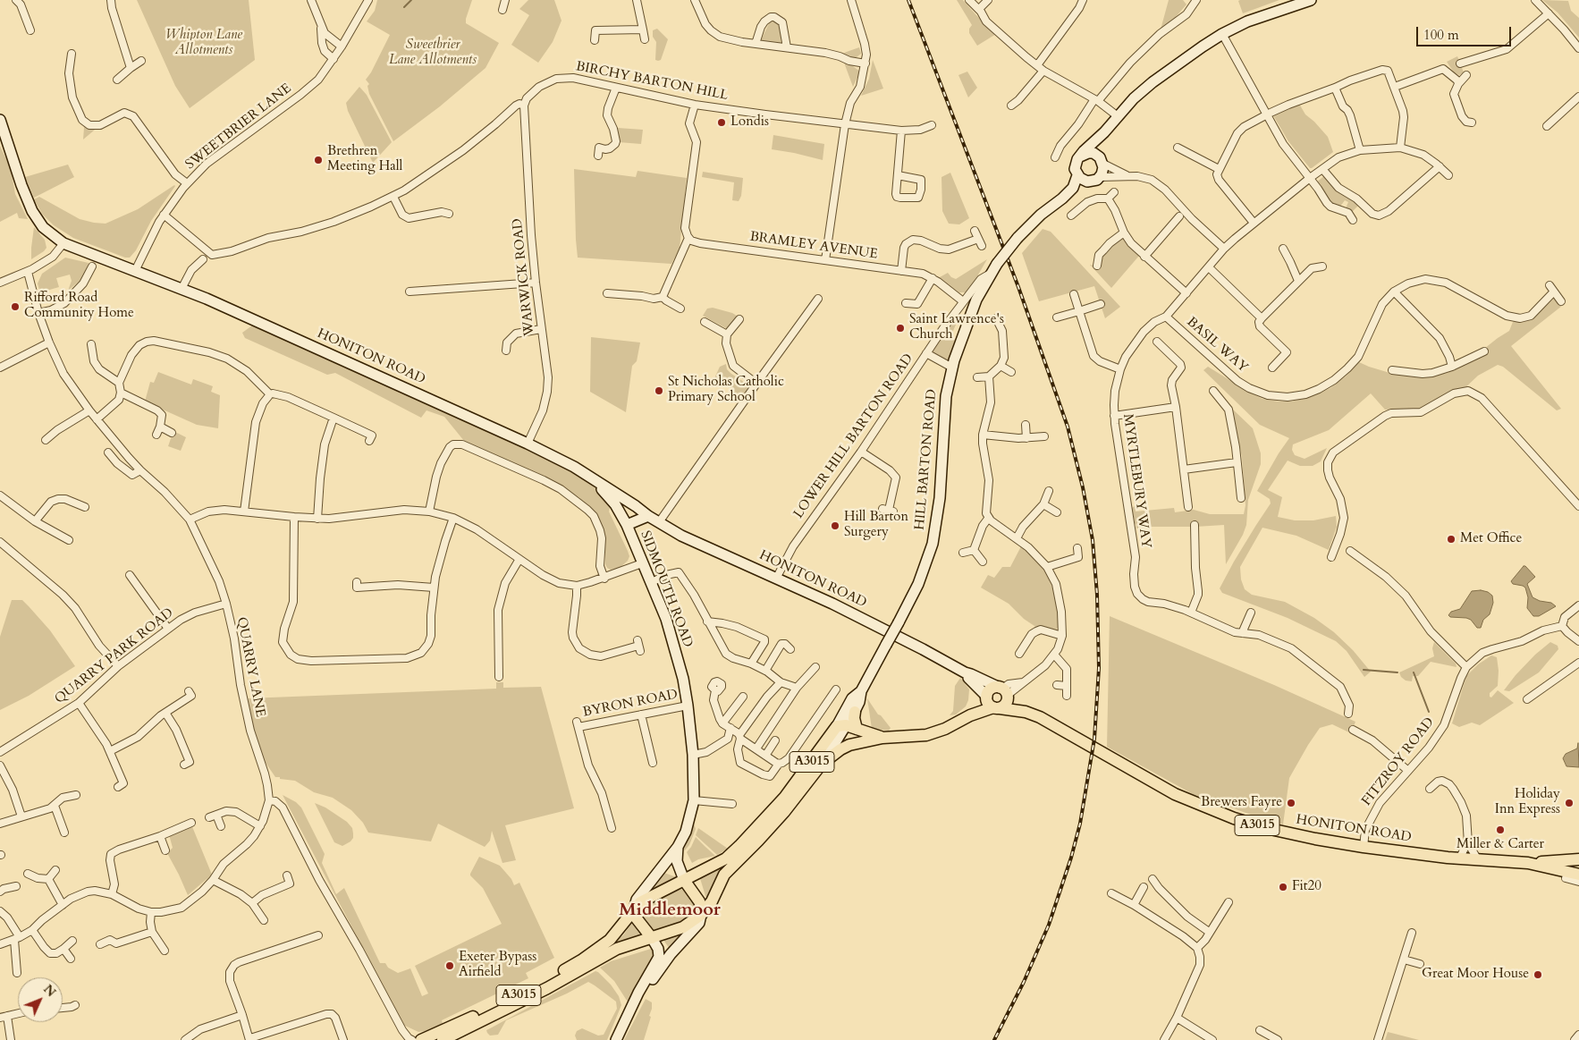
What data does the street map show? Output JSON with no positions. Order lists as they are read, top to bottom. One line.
{"streets":{"main road":["HONITON ROAD","HILL BARTON ROAD","SIDMOUTH ROAD","A3015"],"street":["BIRCHY BARTON HILL","SWEETBRIER LANE","BRAMLEY AVENUE","WARWICK ROAD","BASIL WAY","LOWER HILL BARTON ROAD","MYRTLEBURY WAY","QUARRY PARK ROAD","QUARRY LANE","BYRON ROAD","FITZROY ROAD"]},"crossings":[["BIRCHY BARTON HILL","WARWICK ROAD"],["SWEETBRIER LANE","HONITON ROAD"],["BRAMLEY AVENUE","LOWER HILL BARTON ROAD"],["WARWICK ROAD","HONITON ROAD"],["BASIL WAY","MYRTLEBURY WAY"],["HONITON ROAD","LOWER HILL BARTON ROAD"],["HONITON ROAD","SIDMOUTH ROAD"],["HONITON ROAD","A3015"],["HONITON ROAD","FITZROY ROAD"],["LOWER HILL BARTON ROAD","HILL BARTON ROAD"],["HILL BARTON ROAD","SIDMOUTH ROAD"],["HILL BARTON ROAD","A3015"],["SIDMOUTH ROAD","BYRON ROAD"],["SIDMOUTH ROAD","A3015"],["QUARRY PARK ROAD","QUARRY LANE"]],"districts":["Middlemoor"],"parks":["Whipton Lane Allotments","Sweetbrier Lane Allotments"],"places":["Londis","Brethren Meeting Hall","Rifford Road Community Home","Saint Lawrence's Church","St Nicholas Catholic Primary School","Hill Barton Surgery","Met Office","Brewers Fayre","Holiday Inn Express","Miller & Carter","Fit20","Exeter Bypass Airfield","Great Moor House"],"scale_bar":"100 m","north":"top right"}
